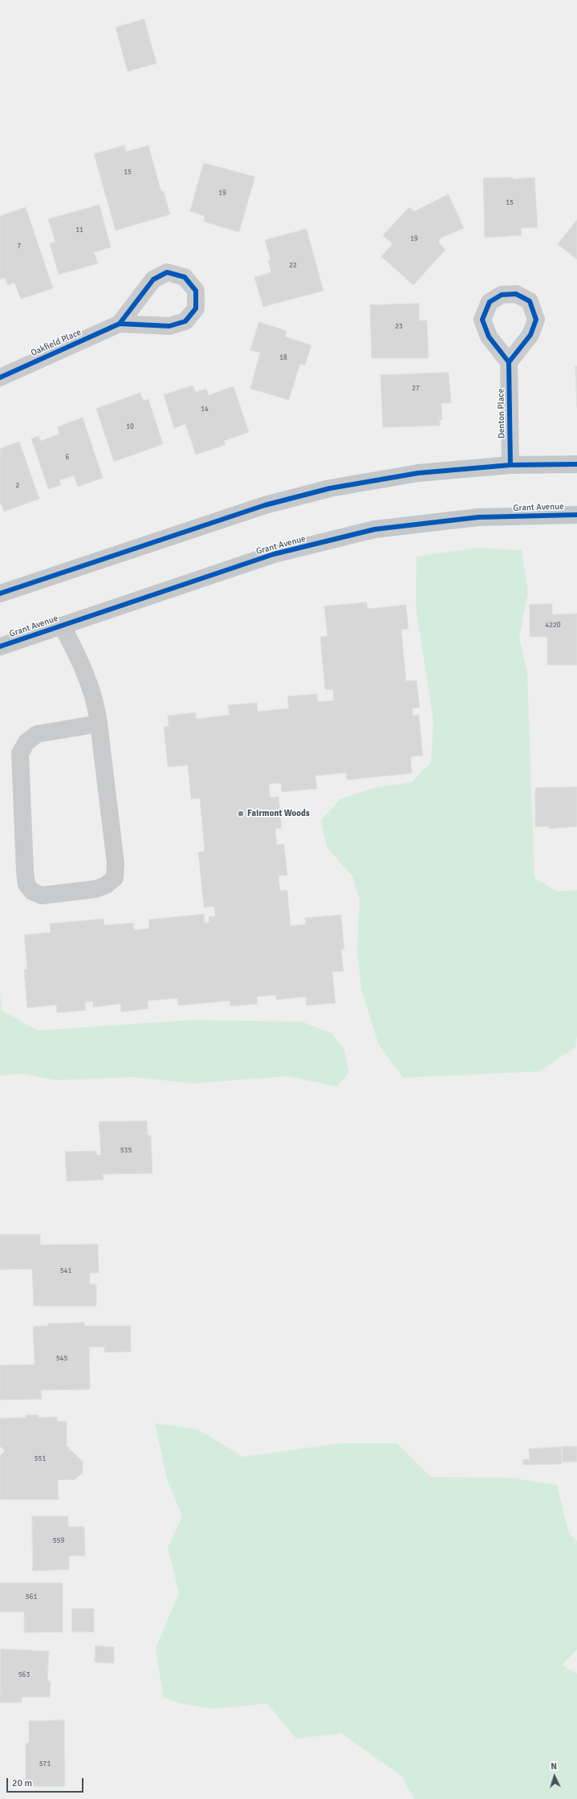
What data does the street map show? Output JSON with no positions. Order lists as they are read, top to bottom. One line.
{"streets":{"main road":["Grant Avenue"],"street":["Oakfield Place","Denton Place"]},"places":["Fairmont Woods"],"house_numbers":["15","19","15","11","19","7","22","23","18","27","14","10","6","2","4220","535","541","545","551","559","561","563","571"],"scale_bar":"20 m","north":"top"}
